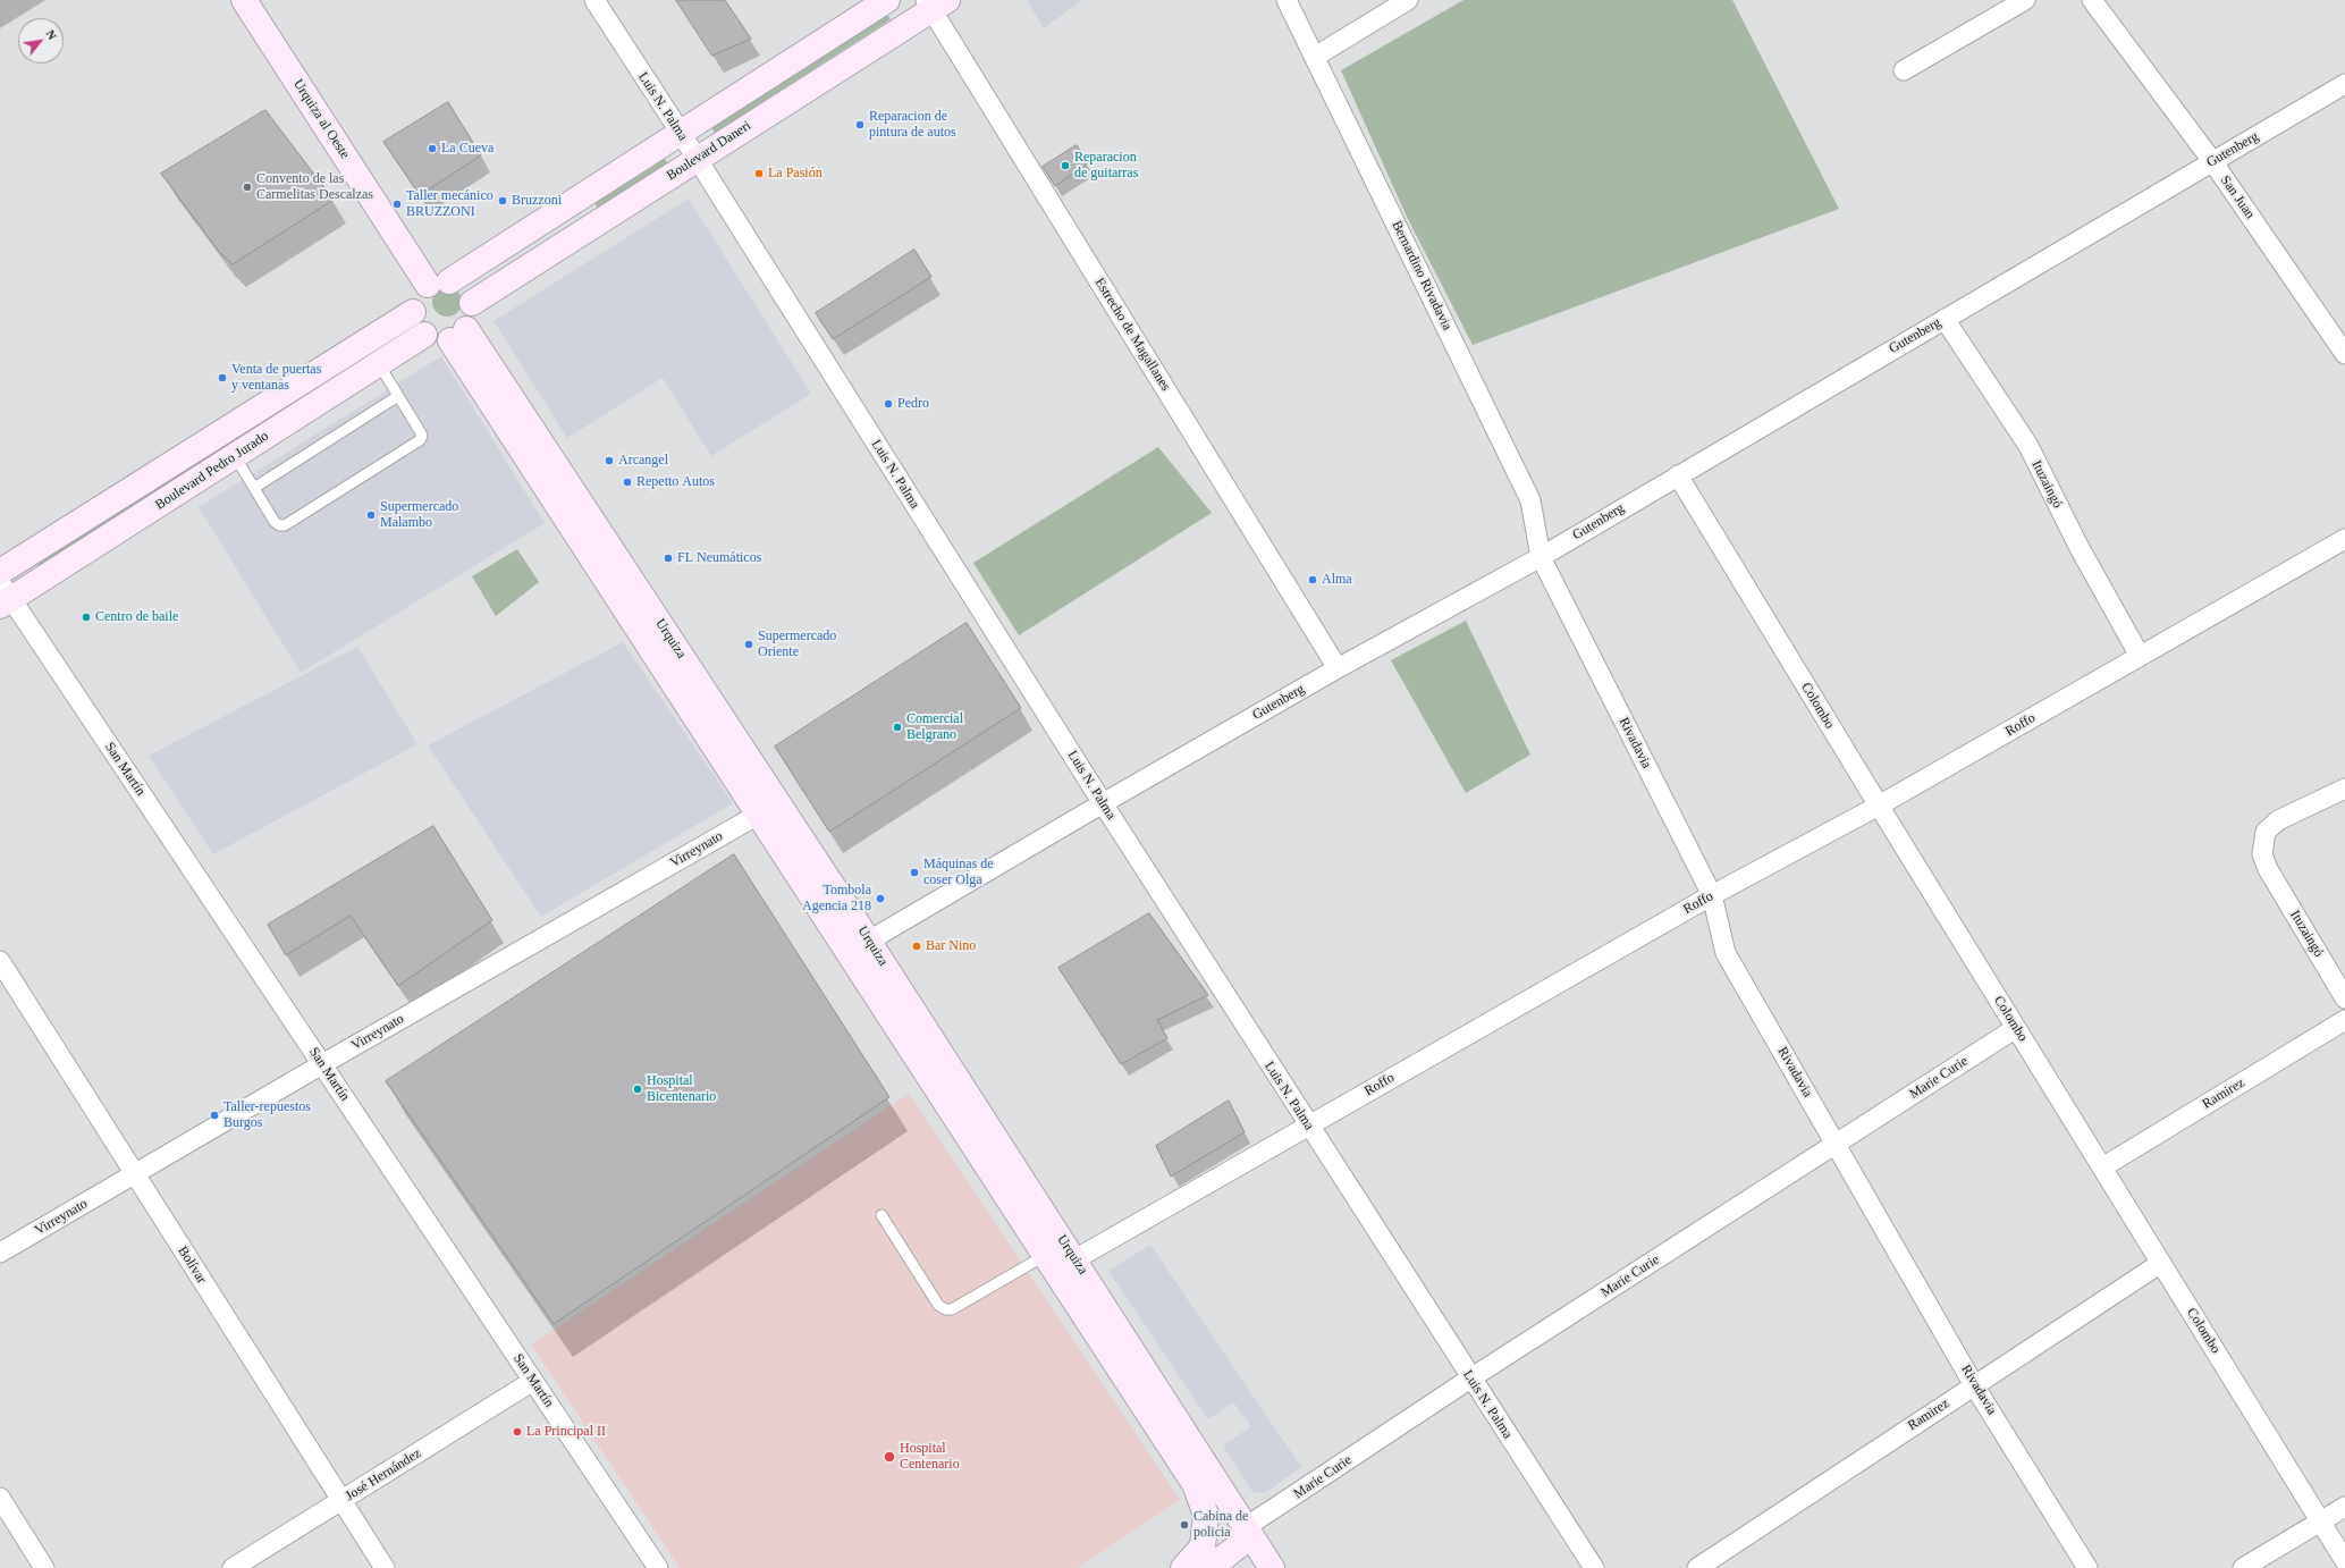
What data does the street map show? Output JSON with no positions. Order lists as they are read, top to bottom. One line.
{"streets":{"main road":["Urquiza al Oeste","Boulevard Daneri","Boulevard Pedro Jurado","Urquiza"],"street":["Luis N. Palma","Gutenberg","San Juan","Bernardino Rivadavia","Estrecho de Magallanes","Ituzaingó","Colombo","Roffo","Rivadavia","San Martín","Virreynato","Marie Curie","Ramirez","Bolívar","José Hernández"]},"crossings":[["Luis N. Palma","Gutenberg"],["Luis N. Palma","Boulevard Daneri"],["Luis N. Palma","Roffo"],["Luis N. Palma","Marie Curie"],["Urquiza al Oeste","Boulevard Daneri"],["Urquiza al Oeste","Boulevard Pedro Jurado"],["Urquiza al Oeste","Urquiza"],["Gutenberg","San Juan"],["Gutenberg","Bernardino Rivadavia"],["Gutenberg","Estrecho de Magallanes"],["Gutenberg","Ituzaingó"],["Gutenberg","Urquiza"],["Gutenberg","Colombo"],["Gutenberg","Rivadavia"],["Boulevard Daneri","Estrecho de Magallanes"],["Boulevard Daneri","Boulevard Pedro Jurado"],["Boulevard Daneri","Urquiza"],["Bernardino Rivadavia","Rivadavia"],["Boulevard Pedro Jurado","Urquiza"],["Boulevard Pedro Jurado","San Martín"],["Ituzaingó","Roffo"],["Urquiza","Roffo"],["Urquiza","Virreynato"],["Urquiza","Marie Curie"],["Colombo","Roffo"],["Colombo","Marie Curie"],["Colombo","Ramirez"],["Roffo","Rivadavia"],["Rivadavia","Marie Curie"],["Rivadavia","Ramirez"],["San Martín","Virreynato"],["San Martín","José Hernández"],["Virreynato","Bolívar"],["Bolívar","José Hernández"]],"places":["Reparacion de pintura de autos","La Cueva","Reparacion de guitarras","La Pasión","Convento de las Carmelitas Descalzas","Bruzzoni","Taller mecánico BRUZZONI","Venta de puertas y ventanas","Pedro","Arcangel","Repetto Autos","Supermercado Malambo","FL Neumáticos","Alma","Centro de baile","Supermercado Oriente","Comercial Belgrano","Máquinas de coser Olga","Tombola Agencia 218","Bar Nino","Hospital Bicentenario","Taller-repuestos Burgos","La Principal II","Hospital Centenario","Cabina de policia"],"north":"top right"}
